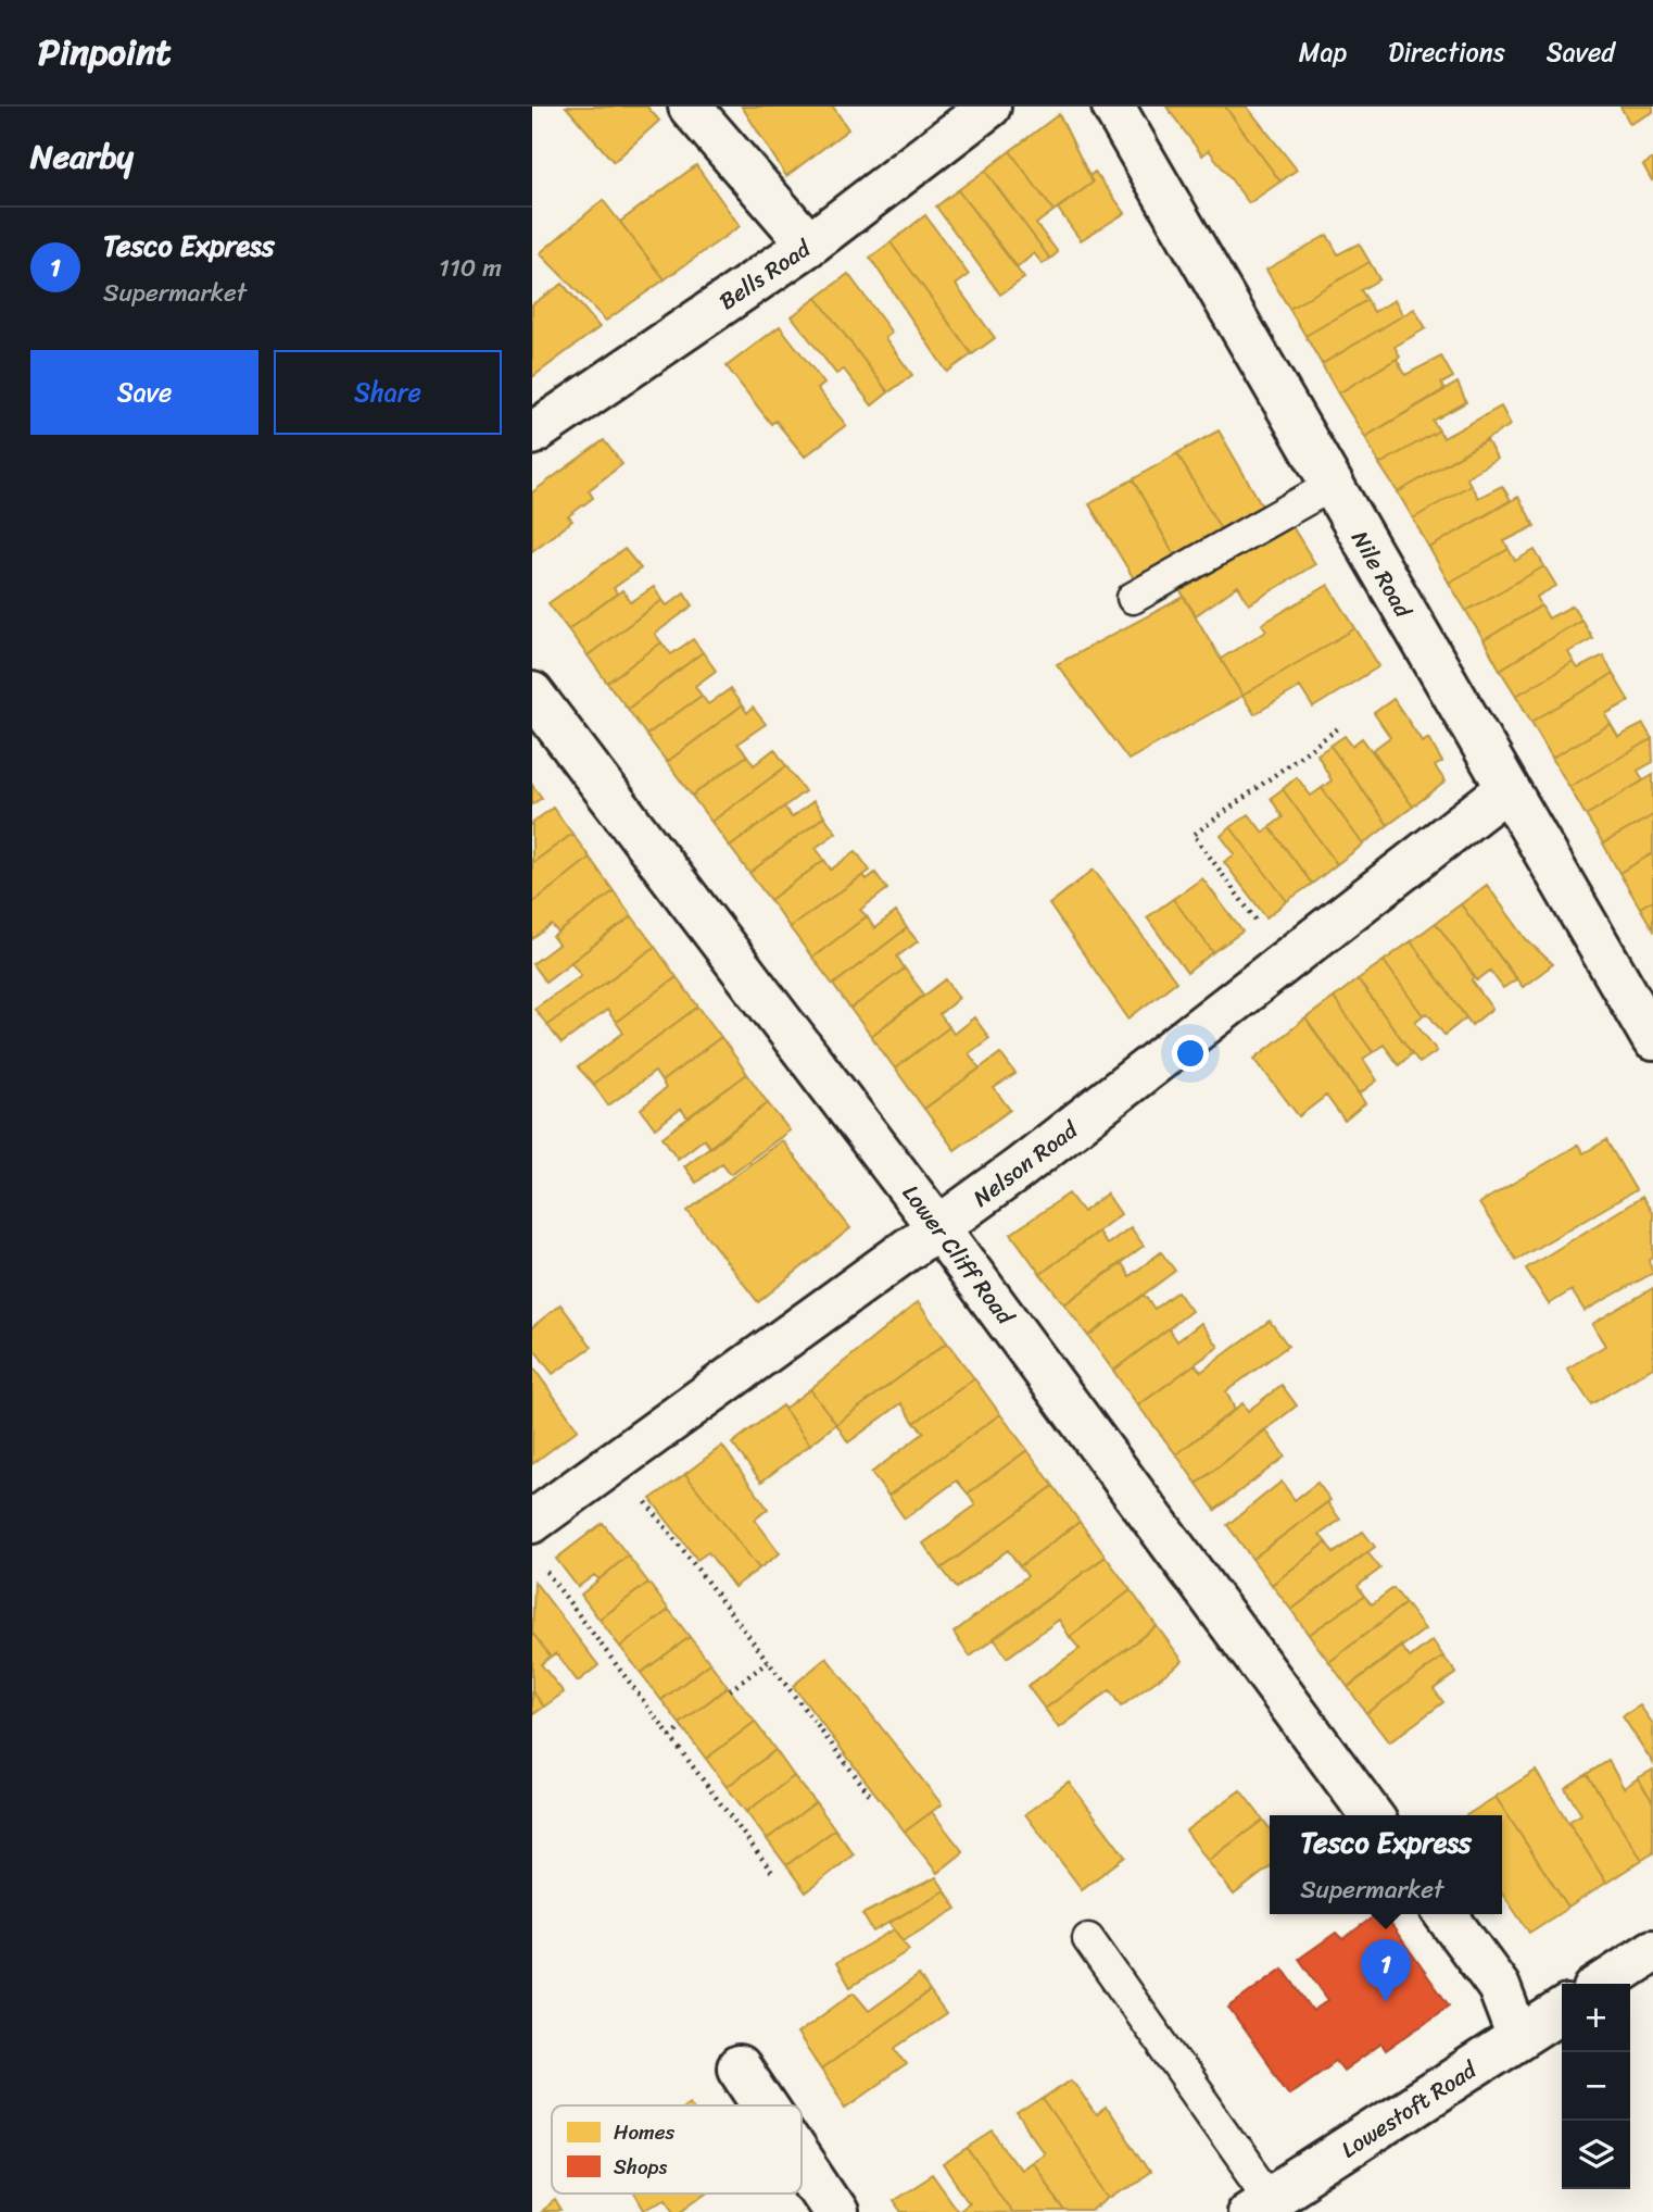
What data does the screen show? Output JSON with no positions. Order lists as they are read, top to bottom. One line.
{"streets":{"street":["Bells Road","Nile Road","Nelson Road","Lower Cliff Road","Lowestoft Road"]},"crossings":[["Nile Road","Nelson Road"],["Nelson Road","Lower Cliff Road"]],"legend":["Homes","Shops"],"page":{"header":"Pinpoint","nav":["Map","Directions","Saved"],"heading":"Nearby","list":[{"mark":"1","name":"Tesco Express","note":"Supermarket","value":"110 m"}],"buttons":["Save","Share"],"popup":["Tesco Express","Supermarket"],"pins":"1","map_buttons":["+","−"]}}
